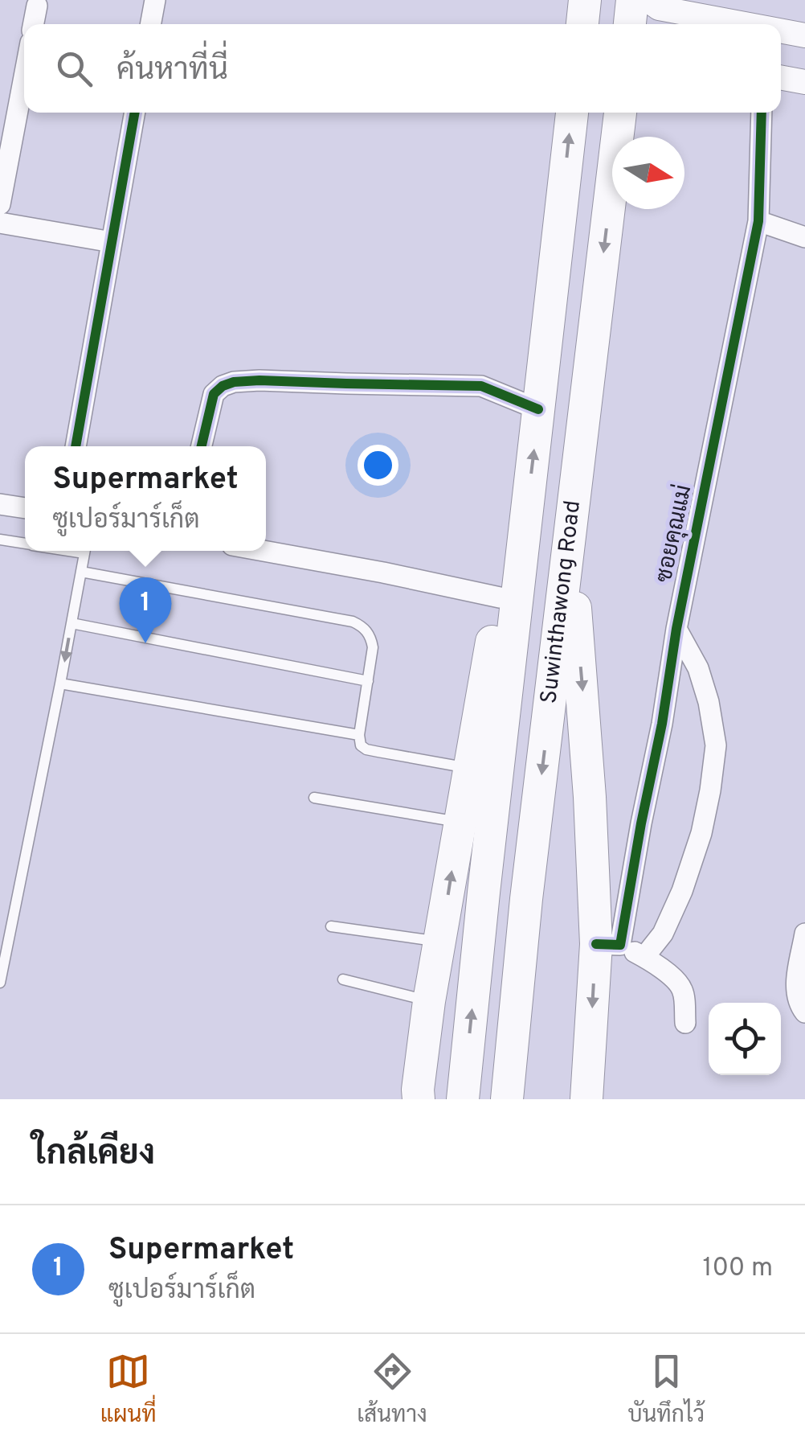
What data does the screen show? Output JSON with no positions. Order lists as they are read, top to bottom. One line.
{"streets":{"highway":["Suwinthawong Road"],"street":["ซอยคุณแม่"]},"north":"right","page":{"search":"ค้นหาที่นี่","popup":["Supermarket","ซูเปอร์มาร์เก็ต"],"pins":"1","heading":"ใกล้เคียง","list":[{"mark":"1","name":"Supermarket","note":"ซูเปอร์มาร์เก็ต","value":"100 m"}],"nav":["แผนที่","เส้นทาง","บันทึกไว้"]}}
